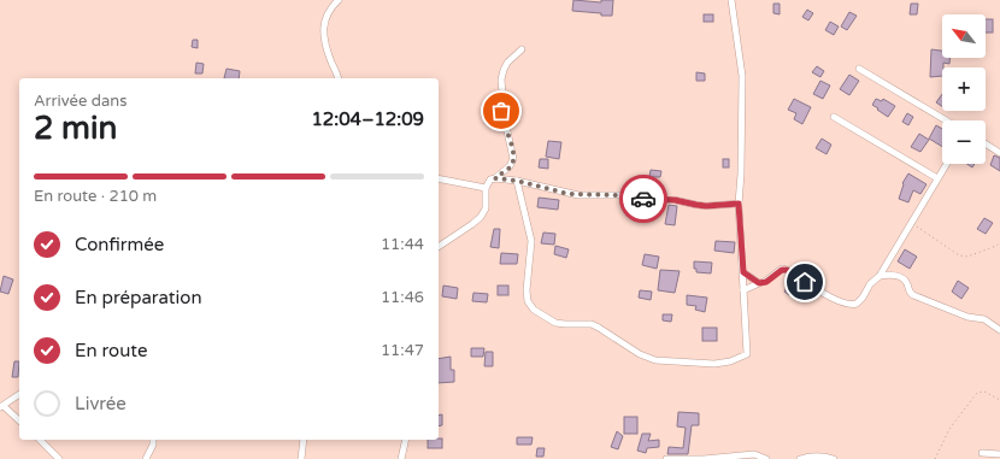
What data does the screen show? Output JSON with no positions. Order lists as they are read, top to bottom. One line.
{"north":"top left","page":{"map_buttons":["+","−"],"heading":["2 min","Arrivée dans","12:04–12:09"],"bar":"En route · 210 m","list":[["Confirmée","11:44"],["En préparation","11:46"],["En route","11:47"],"Livrée"]}}
